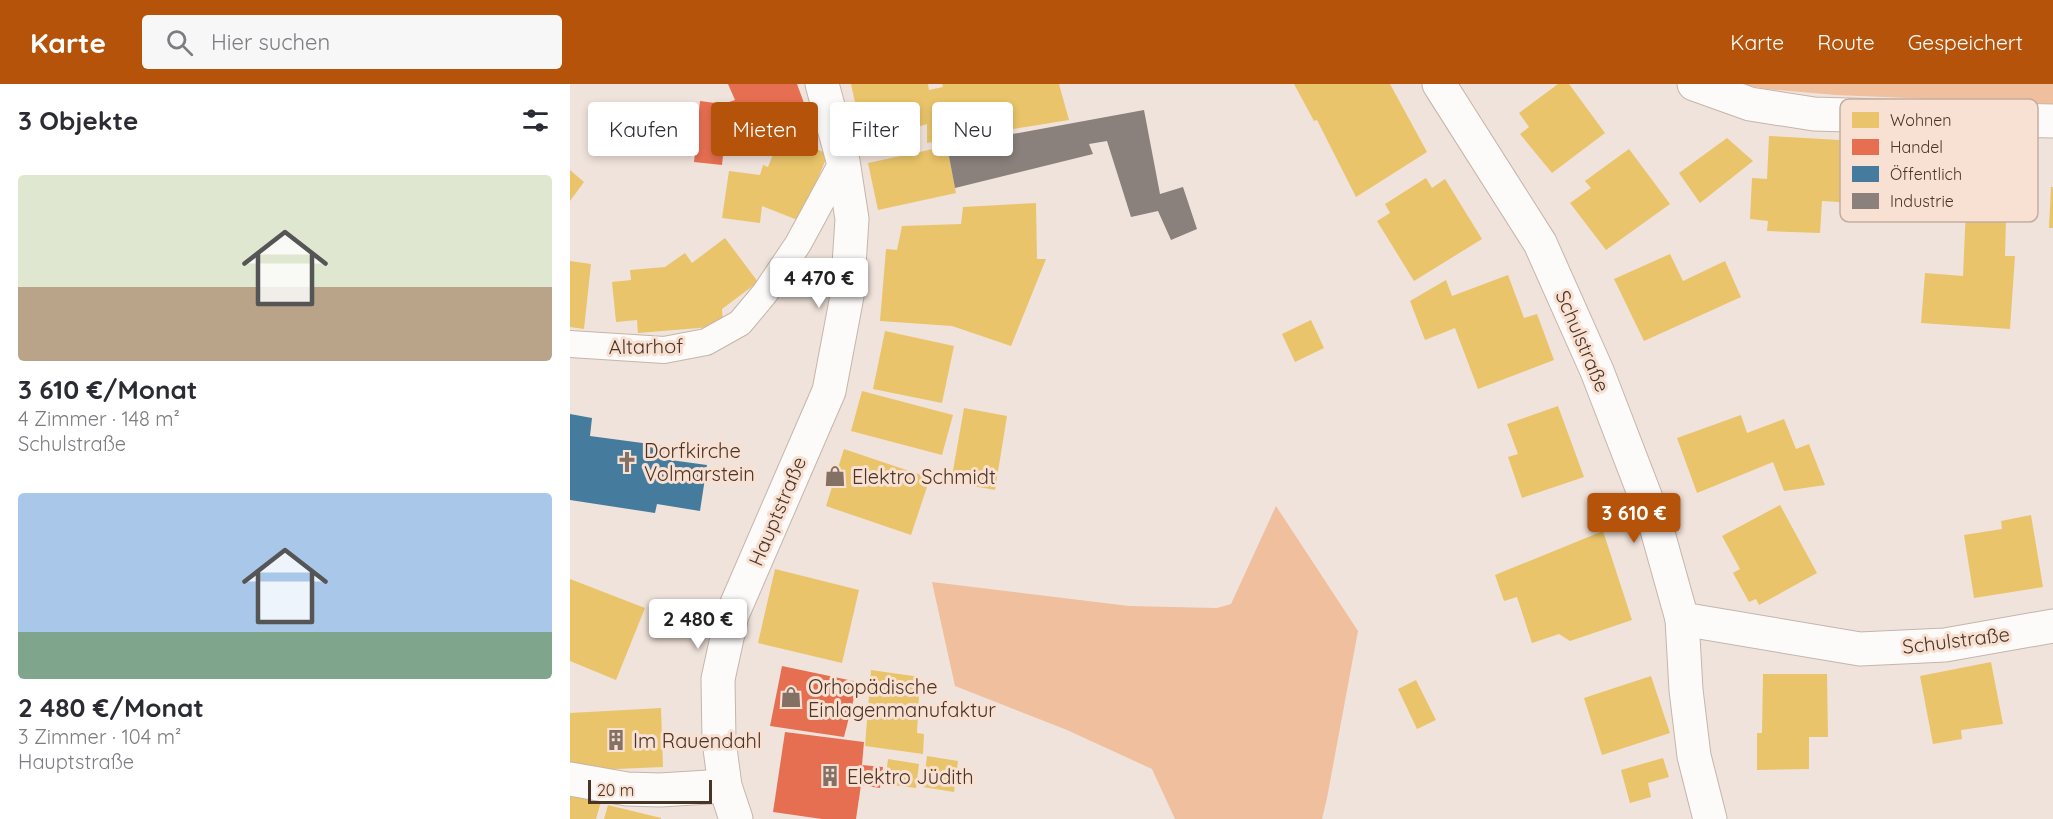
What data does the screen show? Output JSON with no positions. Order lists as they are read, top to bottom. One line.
{"streets":{"street":["Schulstraße","Hauptstraße"],"lane":["Altarhof"]},"crossings":[["Altarhof","Hauptstraße"]],"places":{"church":["Dorfkirche Volmarstein"],"shop":["Elektro Schmidt","Orhopädische Einlagenmanufaktur"],"building":["Im Rauendahl","Elektro Jüdith"]},"legend":["Wohnen","Handel","Öffentlich","Industrie"],"scale_bar":"20 m","page":{"header":"Karte","search":"Hier suchen","nav":["Karte","Route","Gespeichert"],"heading":"3 Objekte","chip":["Kaufen","Mieten","Filter","Neu"],"list":[{"name":"3 610 €/Monat","note":"4 Zimmer · 148 m² · Schulstraße"},{"name":"2 480 €/Monat","note":"3 Zimmer · 104 m² · Hauptstraße"}],"price":["4 470 €","3 610 €","2 480 €"],"scale":"20 m"}}
